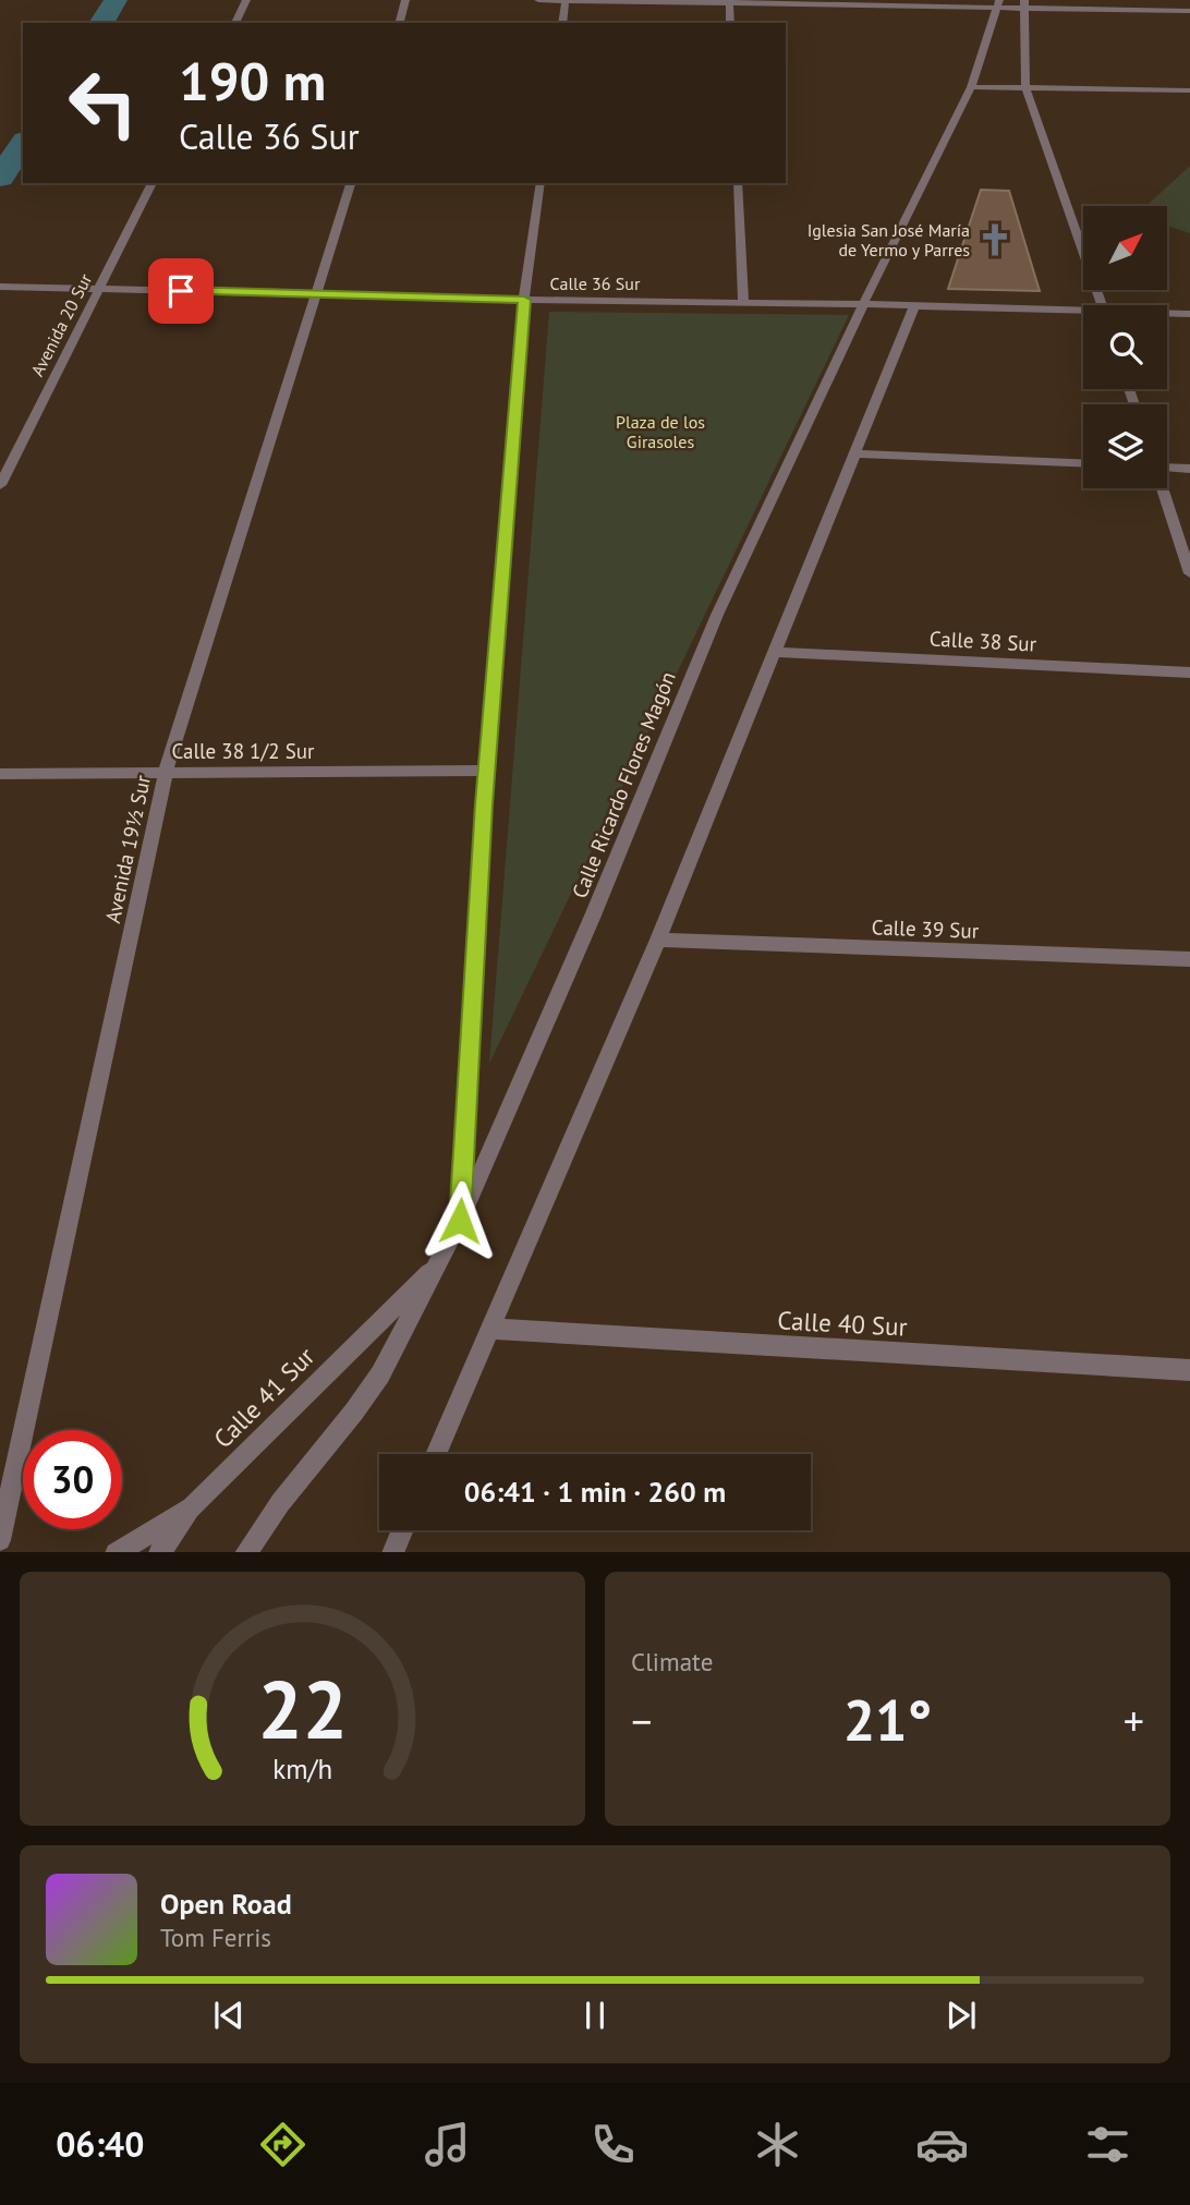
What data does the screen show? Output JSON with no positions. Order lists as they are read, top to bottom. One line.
{"streets":{"street":["Calle 36 Sur","Avenida 20 Sur","Calle 38 Sur","Calle 38 1/2 Sur","Calle Ricardo Flores Magón","Avenida 19½ Sur","Calle 39 Sur","Calle 40 Sur","Calle 41 Sur"]},"crossings":[["Calle 36 Sur","Avenida 20 Sur"],["Calle 36 Sur","Calle Ricardo Flores Magón"],["Calle 36 Sur","Avenida 19½ Sur"],["Calle 38 1/2 Sur","Avenida 19½ Sur"],["Calle Ricardo Flores Magón","Calle 41 Sur"]],"parks":["Plaza de los Girasoles"],"places":{"church":["Iglesia San José María de Yermo y Parres"]},"north":"top right","page":{"turn":["190 m","Calle 36 Sur"],"limit":"30","trip":"06:41 · 1 min · 260 m","tile":"Climate","heat":["−","21°","+"],"song":["Open Road","Tom Ferris"],"tabs":"06:40","gauge":["22","km/h"]}}
